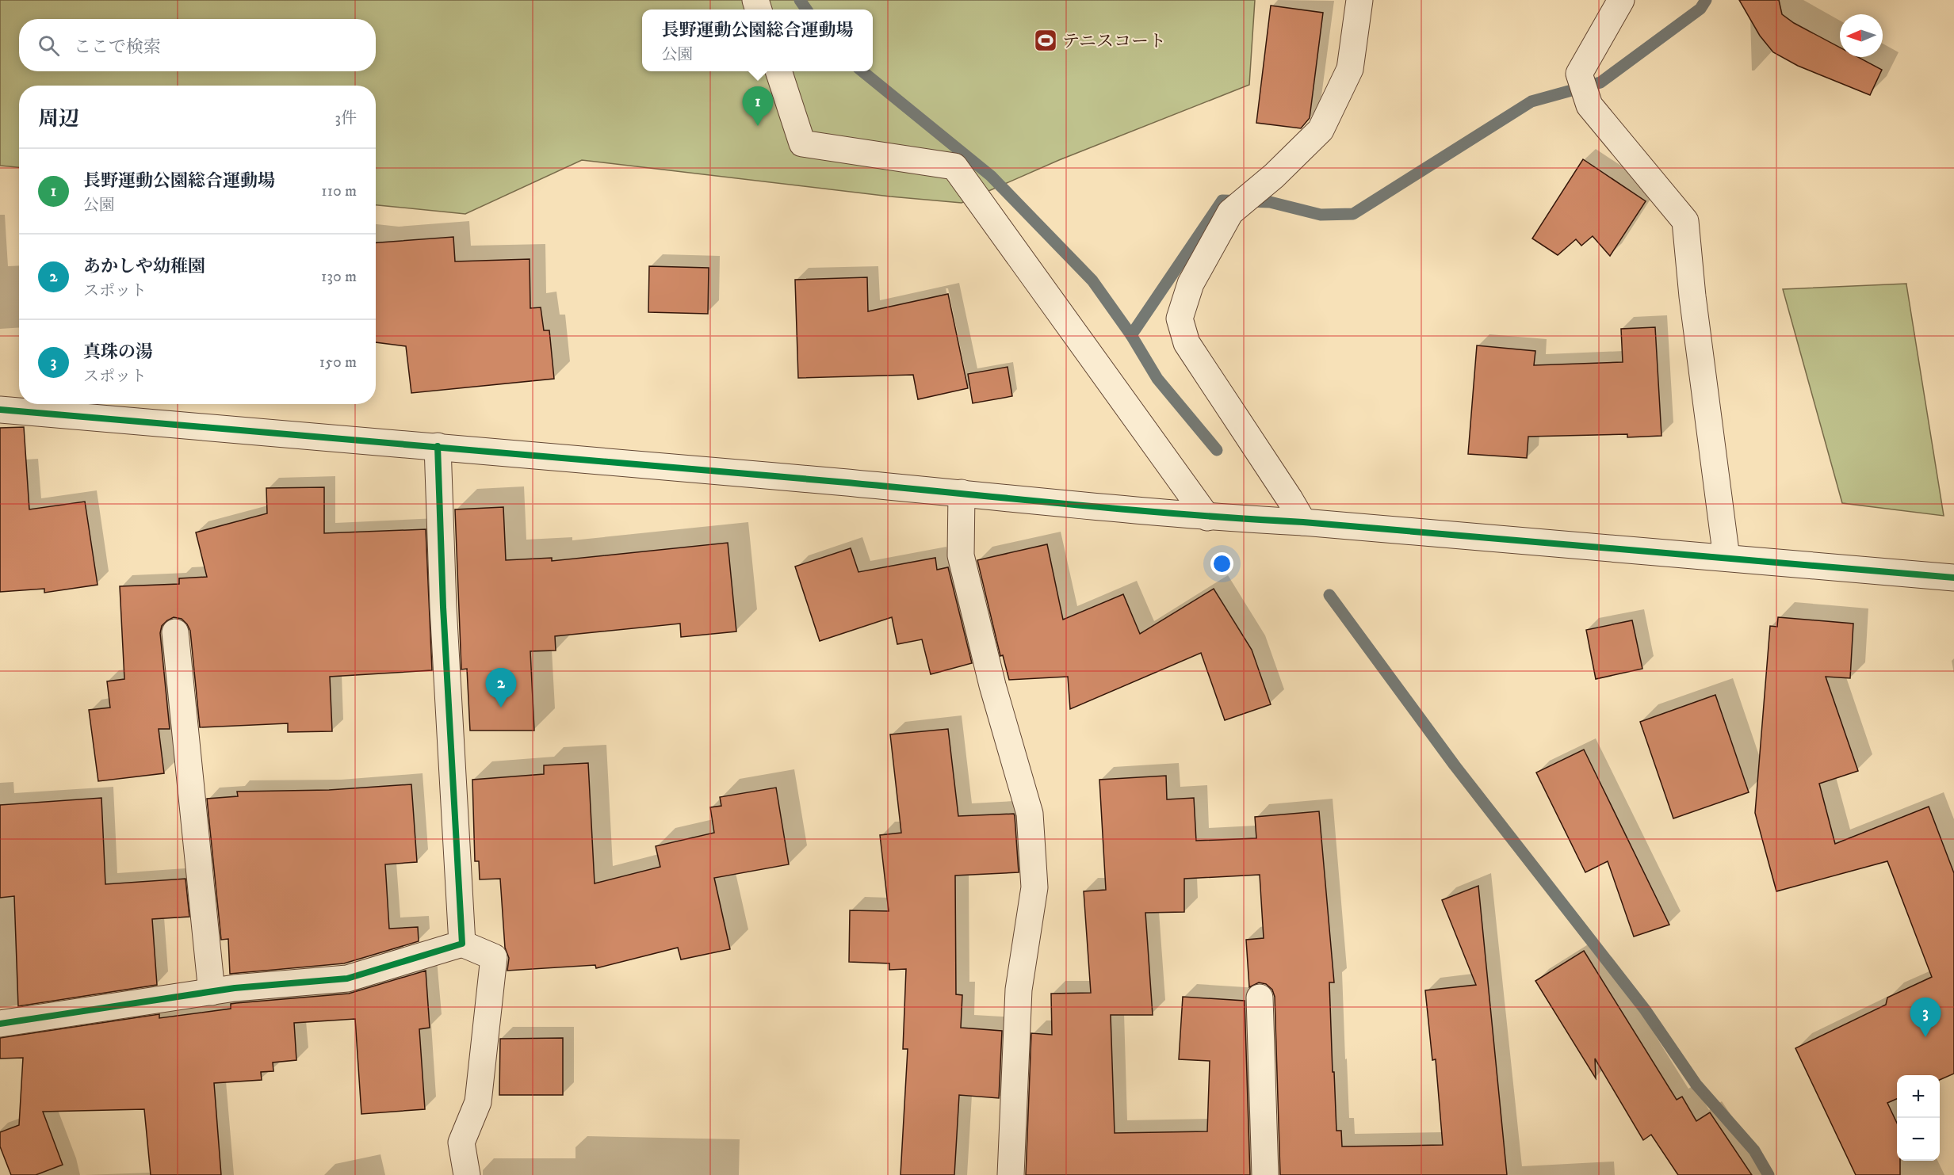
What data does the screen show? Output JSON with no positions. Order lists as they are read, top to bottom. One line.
{"places":{"sports":["テニスコート"]},"north":"left","page":{"popup":["長野運動公園総合運動場","公園"],"search":"ここで検索","heading":["周辺","3件"],"pins":["1","2","3"],"list":[{"mark":"1","name":"長野運動公園総合運動場","note":"公園","value":"110 m"},{"mark":"2","name":"あかしや幼稚園","note":"スポット","value":"130 m"},{"mark":"3","name":"真珠の湯","note":"スポット","value":"150 m"}],"map_buttons":["+","−"]}}
